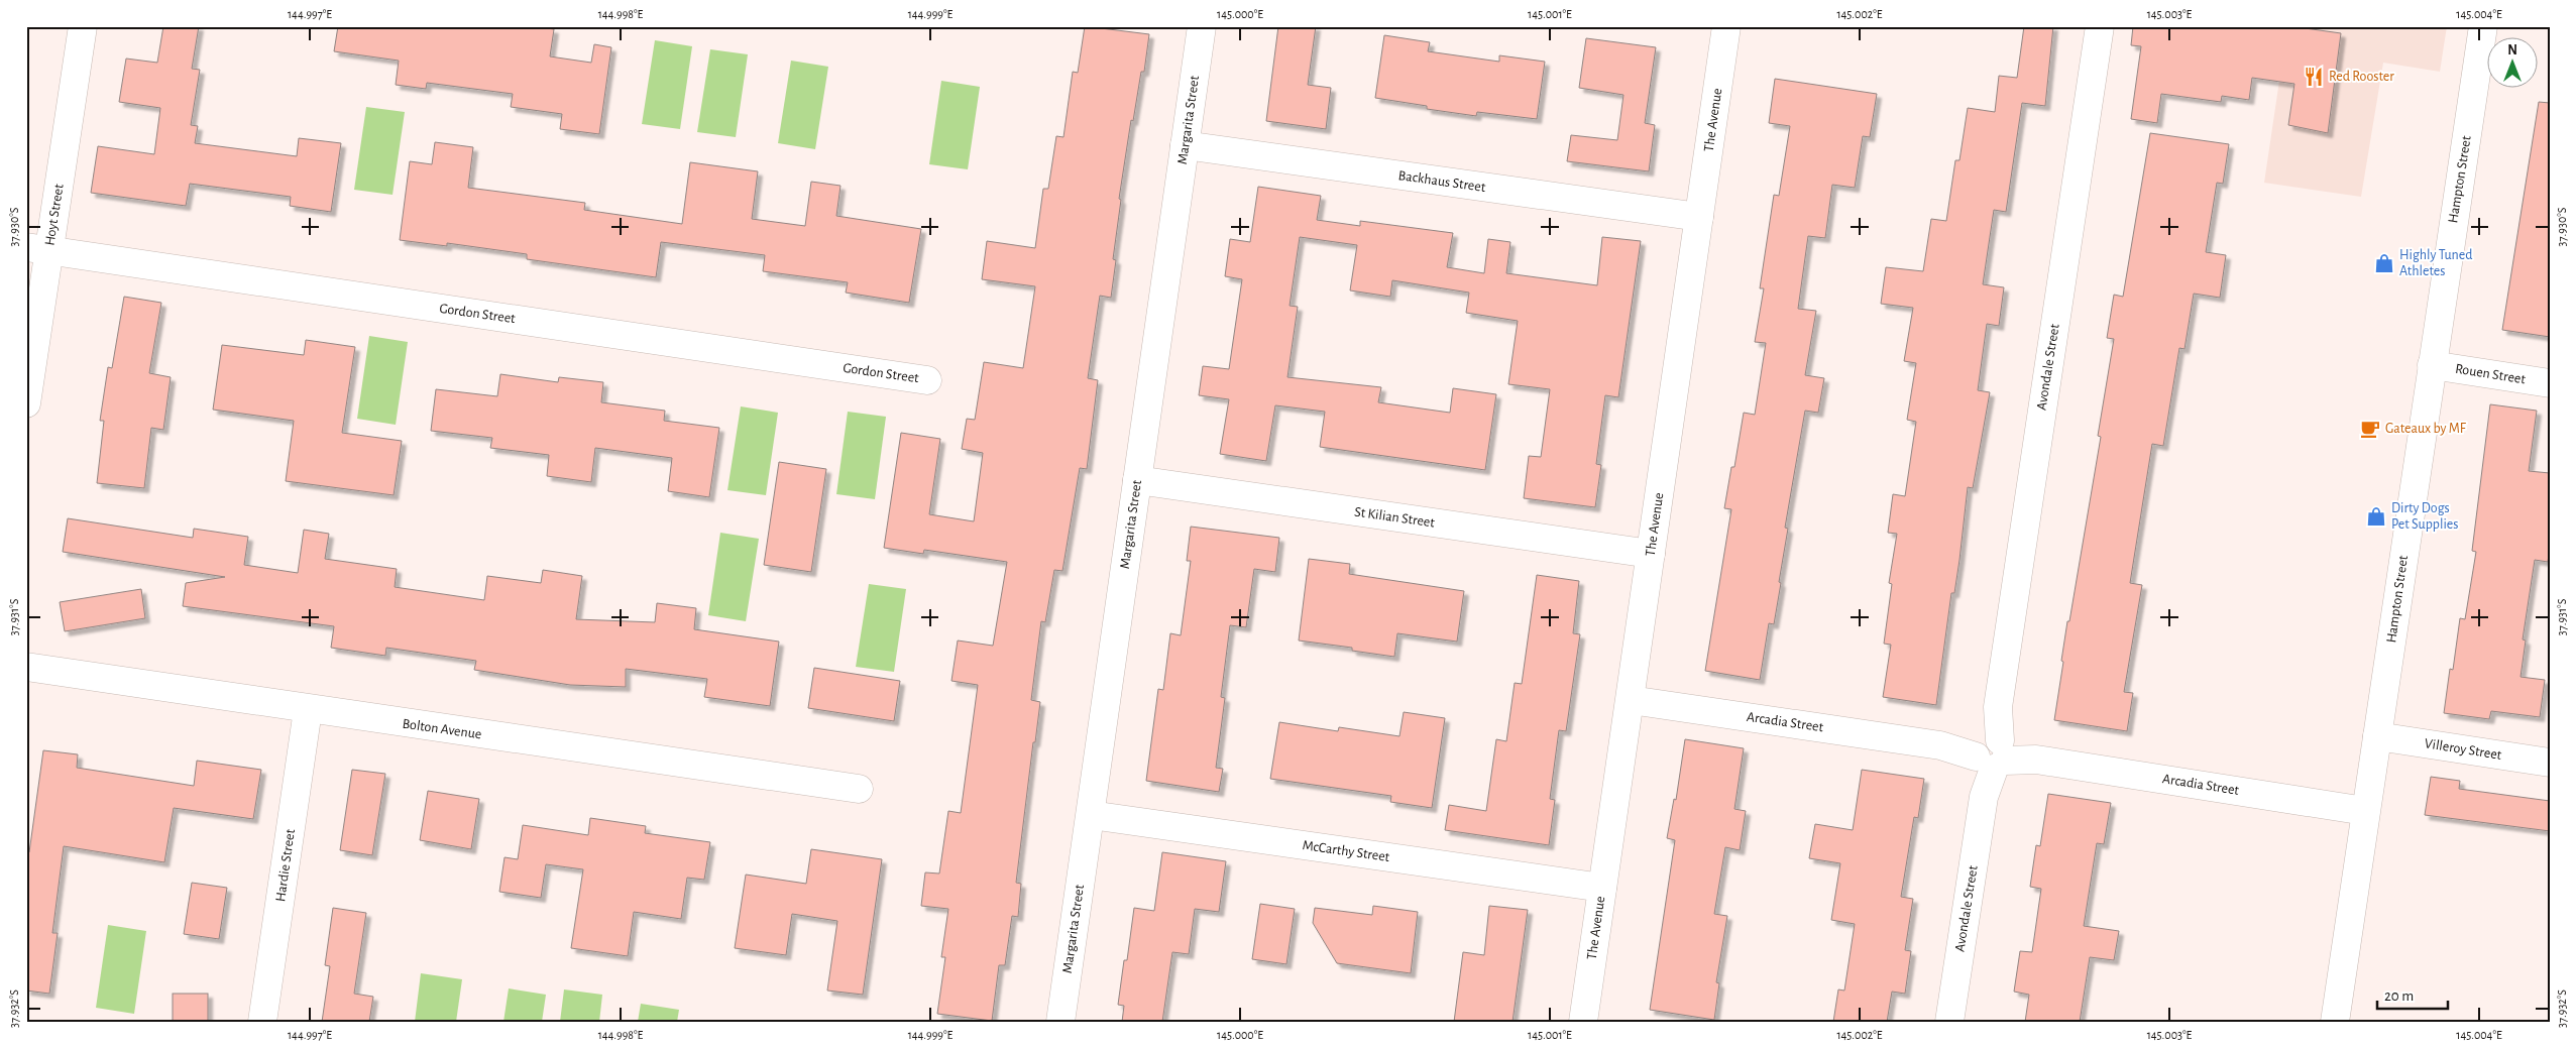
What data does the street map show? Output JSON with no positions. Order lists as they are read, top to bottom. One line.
{"streets":{"street":["Margarita Street","The Avenue","Hampton Street","Backhaus Street","Hoyt Street","Gordon Street","Avondale Street","Rouen Street","St Kilian Street","Arcadia Street","Bolton Avenue","Villeroy Street","McCarthy Street","Hardie Street"]},"crossings":[["Margarita Street","Backhaus Street"],["Margarita Street","St Kilian Street"],["Margarita Street","McCarthy Street"],["The Avenue","Backhaus Street"],["The Avenue","St Kilian Street"],["The Avenue","Arcadia Street"],["The Avenue","McCarthy Street"],["Hampton Street","Rouen Street"],["Hampton Street","Arcadia Street"],["Hampton Street","Villeroy Street"],["Hoyt Street","Gordon Street"],["Avondale Street","Arcadia Street"],["Bolton Avenue","Hardie Street"]],"places":{"restaurant":["Red Rooster"],"shop":["Highly Tuned Athletes","Dirty Dogs Pet Supplies"],"cafe":["Gateaux by MF"]},"scale_bar":"20 m","north":"top","coordinates":["144.997°E","144.998°E","144.999°E","145.000°E","145.001°E","145.002°E","145.003°E","145.004°E","37.930°S","37.931°S","37.932°S"]}
